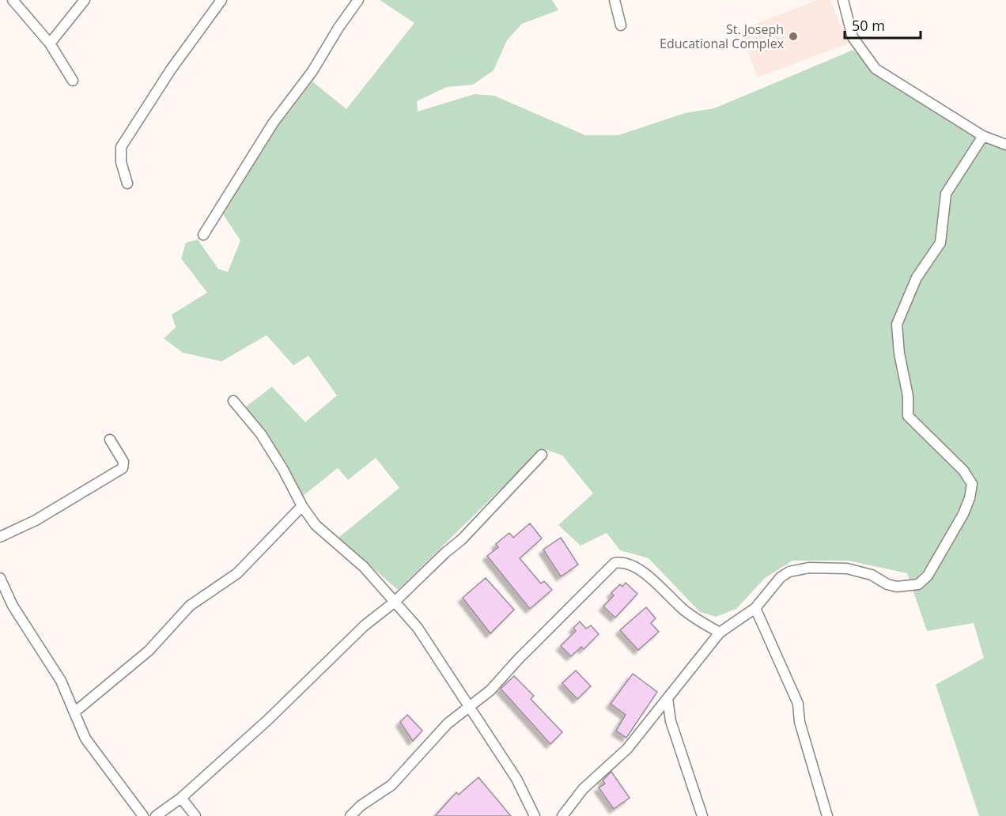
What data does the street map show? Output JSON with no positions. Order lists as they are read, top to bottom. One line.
{"places":["St. Joseph Educational Complex"],"scale_bar":"50 m"}
